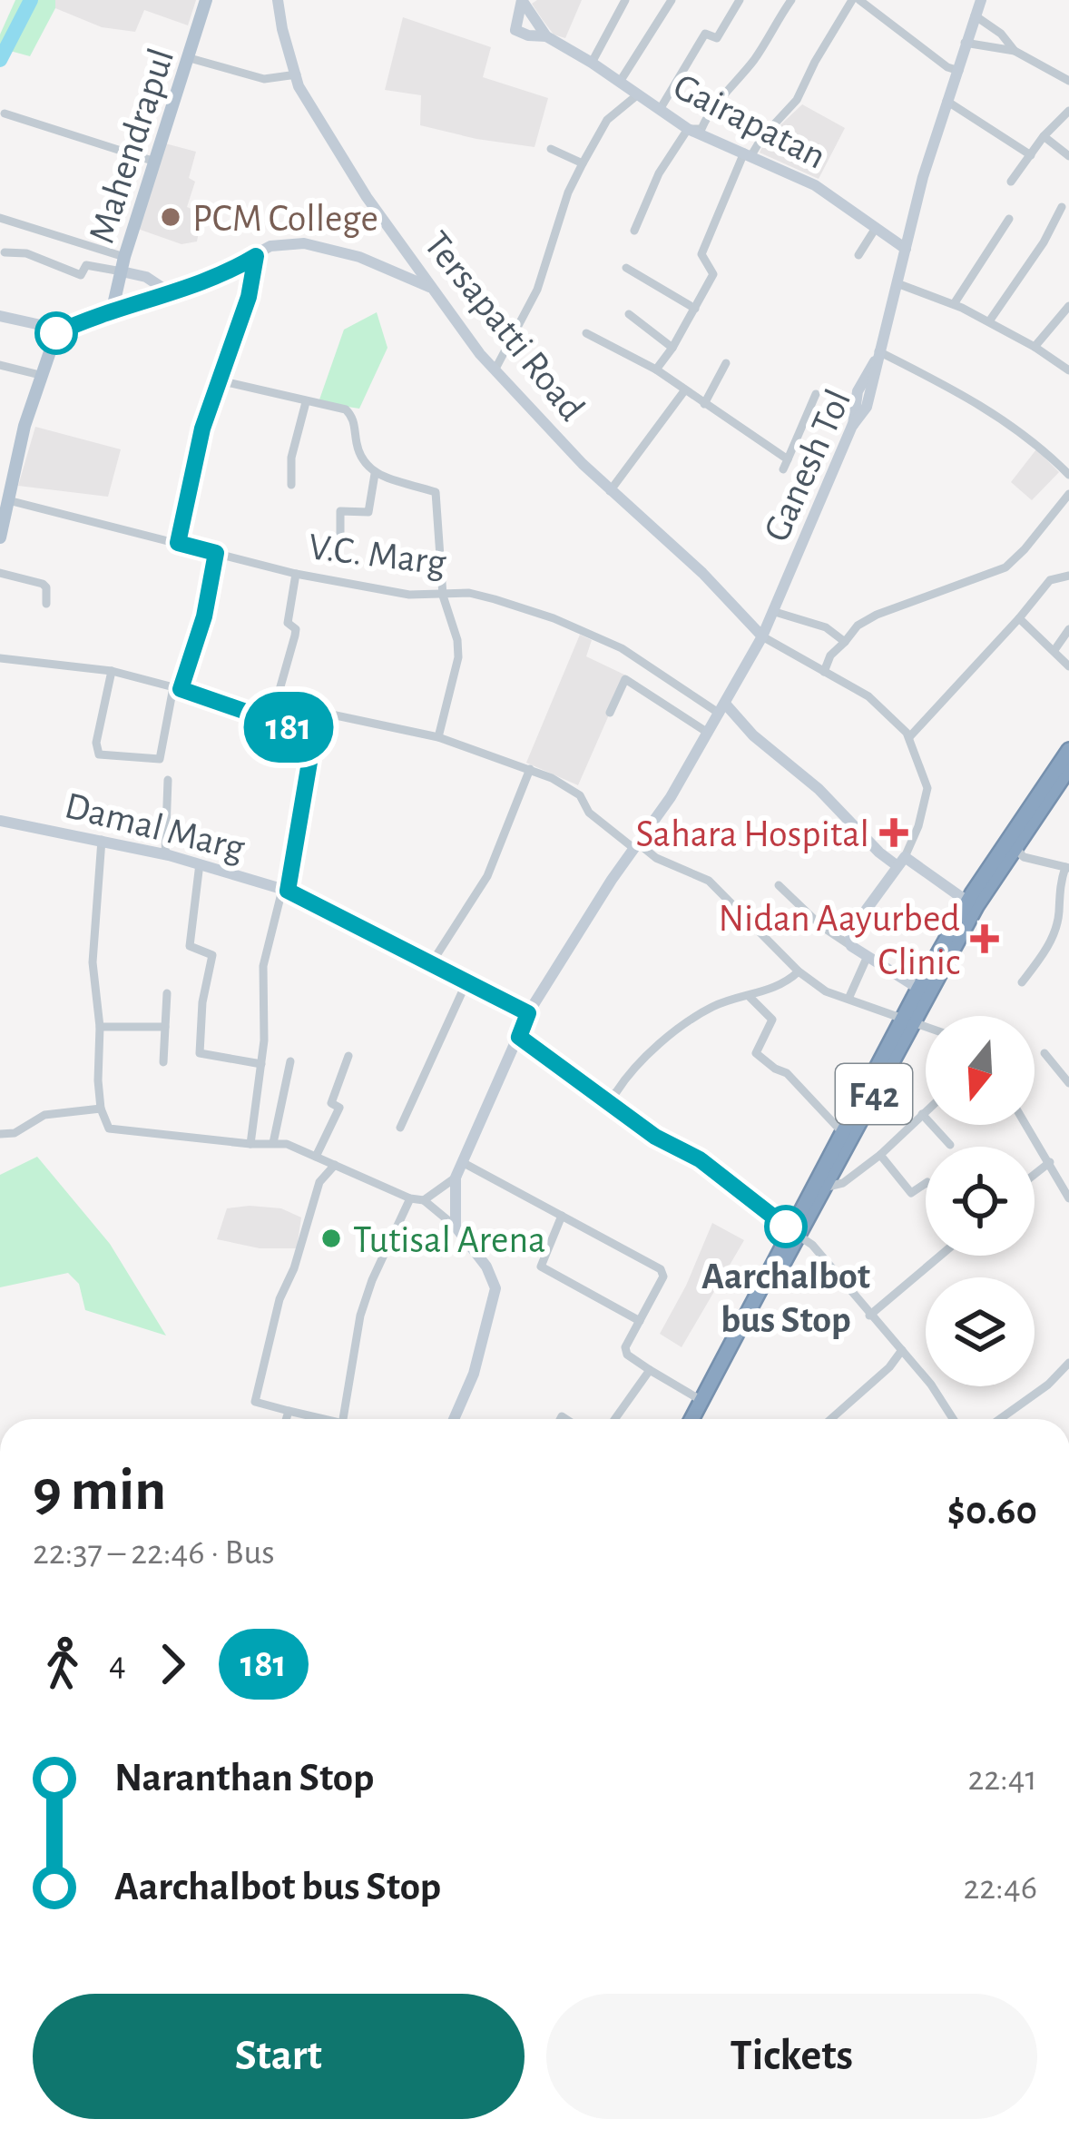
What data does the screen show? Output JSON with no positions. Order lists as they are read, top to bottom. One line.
{"streets":{"highway":["F42"],"main road":["Gairapatan","Mahendrapul","Tersapatti Road","Ganesh Tol","Damal Marg"],"street":["V.C. Marg"]},"crossings":[["Gairapatan","Ganesh Tol"],["Tersapatti Road","Ganesh Tol"],["Ganesh Tol","V.C. Marg"],["Ganesh Tol","Damal Marg"]],"places":{"other":["PCM College","Aarchalbot bus Stop","Tutisal Arena"],"health":["Sahara Hospital","Nidan Aayurbed Clinic"]},"lines":["bus line 181"],"north":"bottom","page":{"on_map":"181","heading":["9 min","22:37 – 22:46 · Bus","$0.60"],"legs":["4","181"],"list":[{"name":"Naranthan Stop","value":"22:41"},{"name":"Aarchalbot bus Stop","value":"22:46"}],"buttons":["Start","Tickets"]}}
